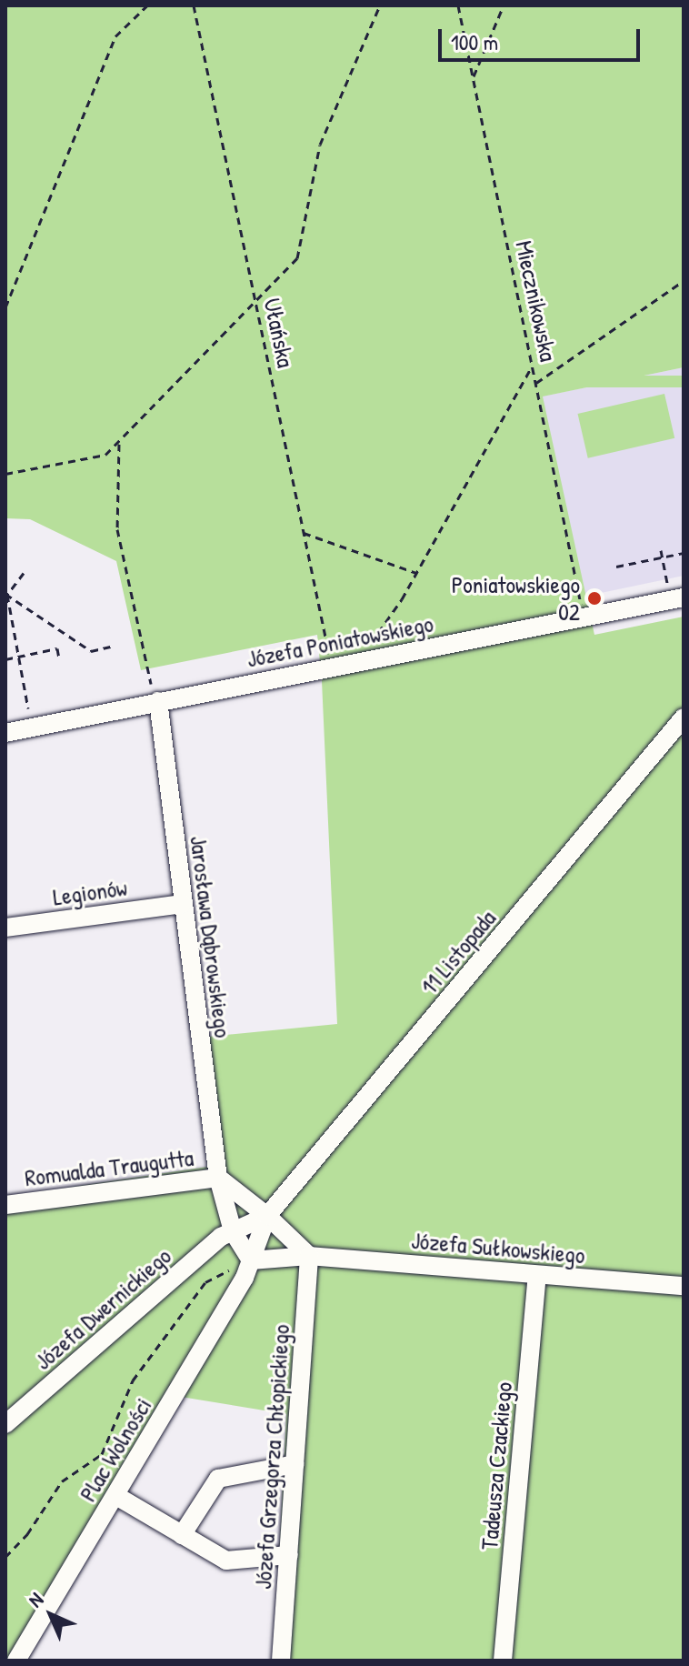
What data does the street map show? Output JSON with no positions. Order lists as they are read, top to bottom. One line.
{"streets":{"street":["Józefa Poniatowskiego","Legionów","Jarosława Dąbrowskiego","11 Listopada","Romualda Traugutta","Józefa Sułkowskiego","Józefa Dwernickiego","Plac Wolności","Józefa Grzegorza Chłopickiego","Tadeusza Czackiego"],"path":["Miecznikowska","Ułańska"]},"crossings":[["Ułańska","Józefa Poniatowskiego"],["Józefa Poniatowskiego","Jarosława Dąbrowskiego"],["Legionów","Jarosława Dąbrowskiego"],["Jarosława Dąbrowskiego","Romualda Traugutta"],["Jarosława Dąbrowskiego","Józefa Dwernickiego"],["11 Listopada","Józefa Dwernickiego"],["11 Listopada","Plac Wolności"],["Józefa Sułkowskiego","Plac Wolności"],["Józefa Sułkowskiego","Józefa Grzegorza Chłopickiego"],["Józefa Sułkowskiego","Tadeusza Czackiego"],["Józefa Dwernickiego","Plac Wolności"]],"places":["Poniatowskiego 02"],"scale_bar":"100 m","north":"top left"}
